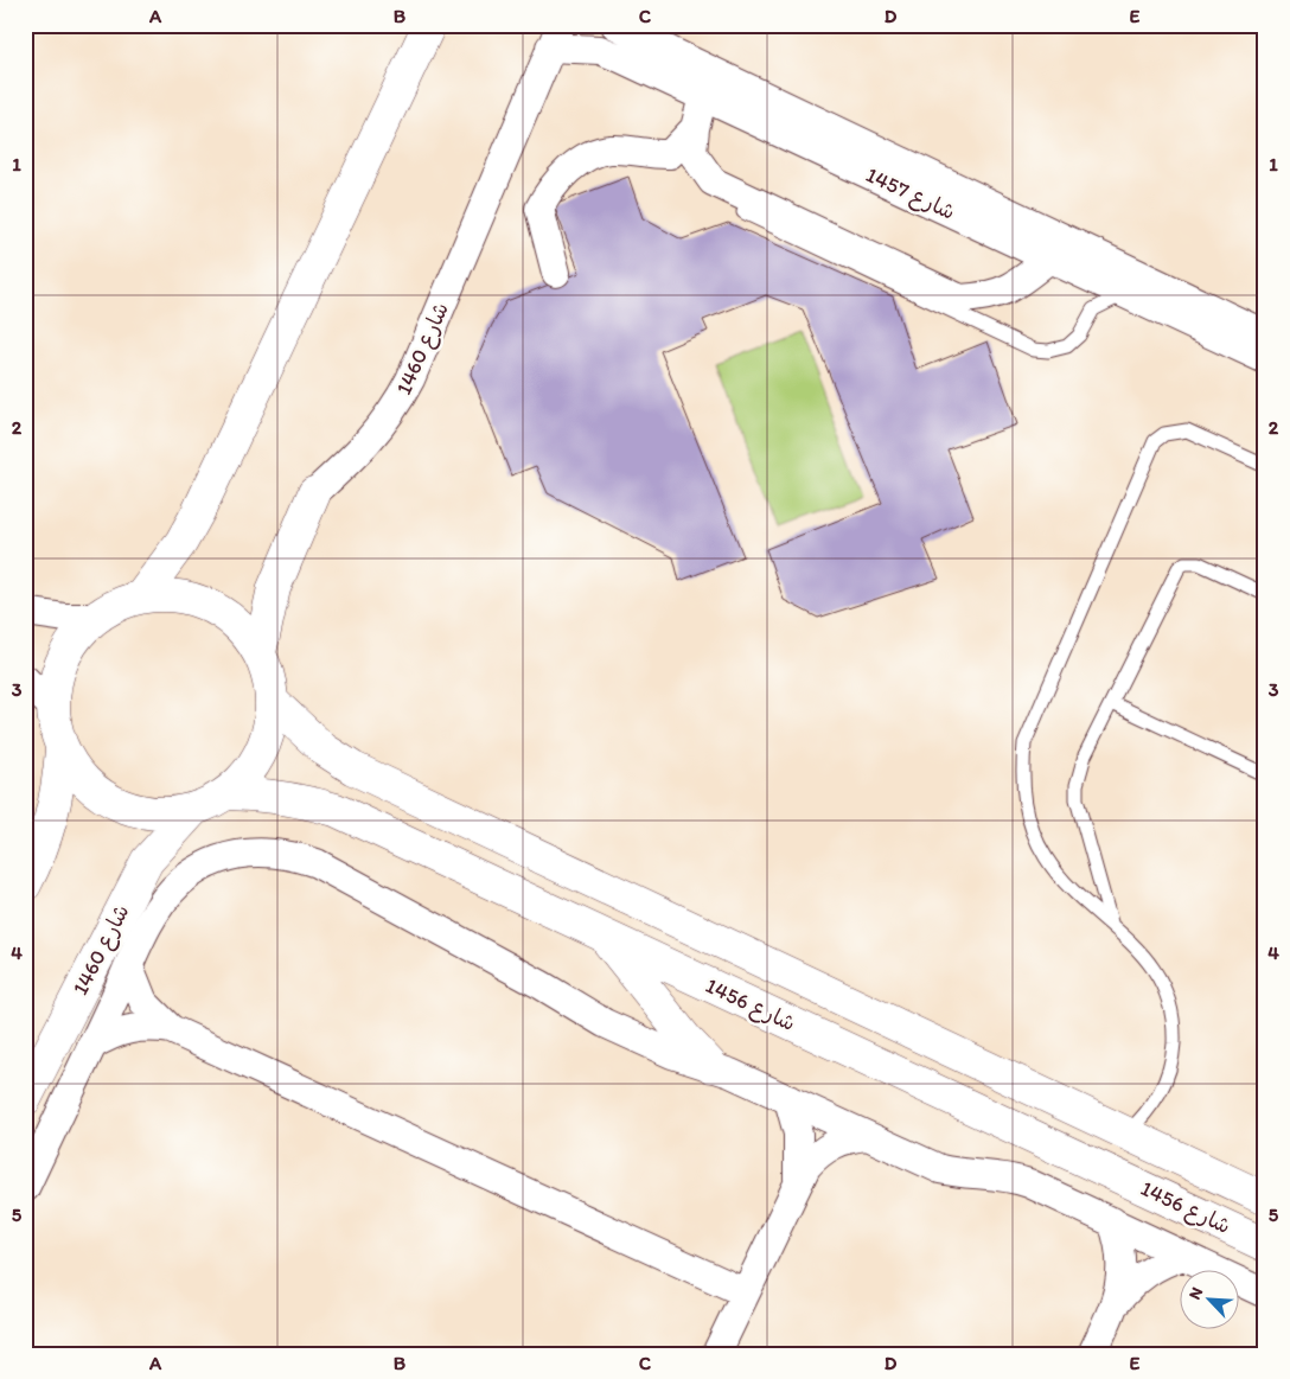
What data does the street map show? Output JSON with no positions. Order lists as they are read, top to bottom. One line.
{"streets":{"street":["شارع 1457","شارع 1460","شارع 1456"]},"crossings":[["شارع 1457","شارع 1460"]],"north":"top left","grid":{"columns":["A","B","C","D","E"],"rows":["1","2","3","4","5"]}}
